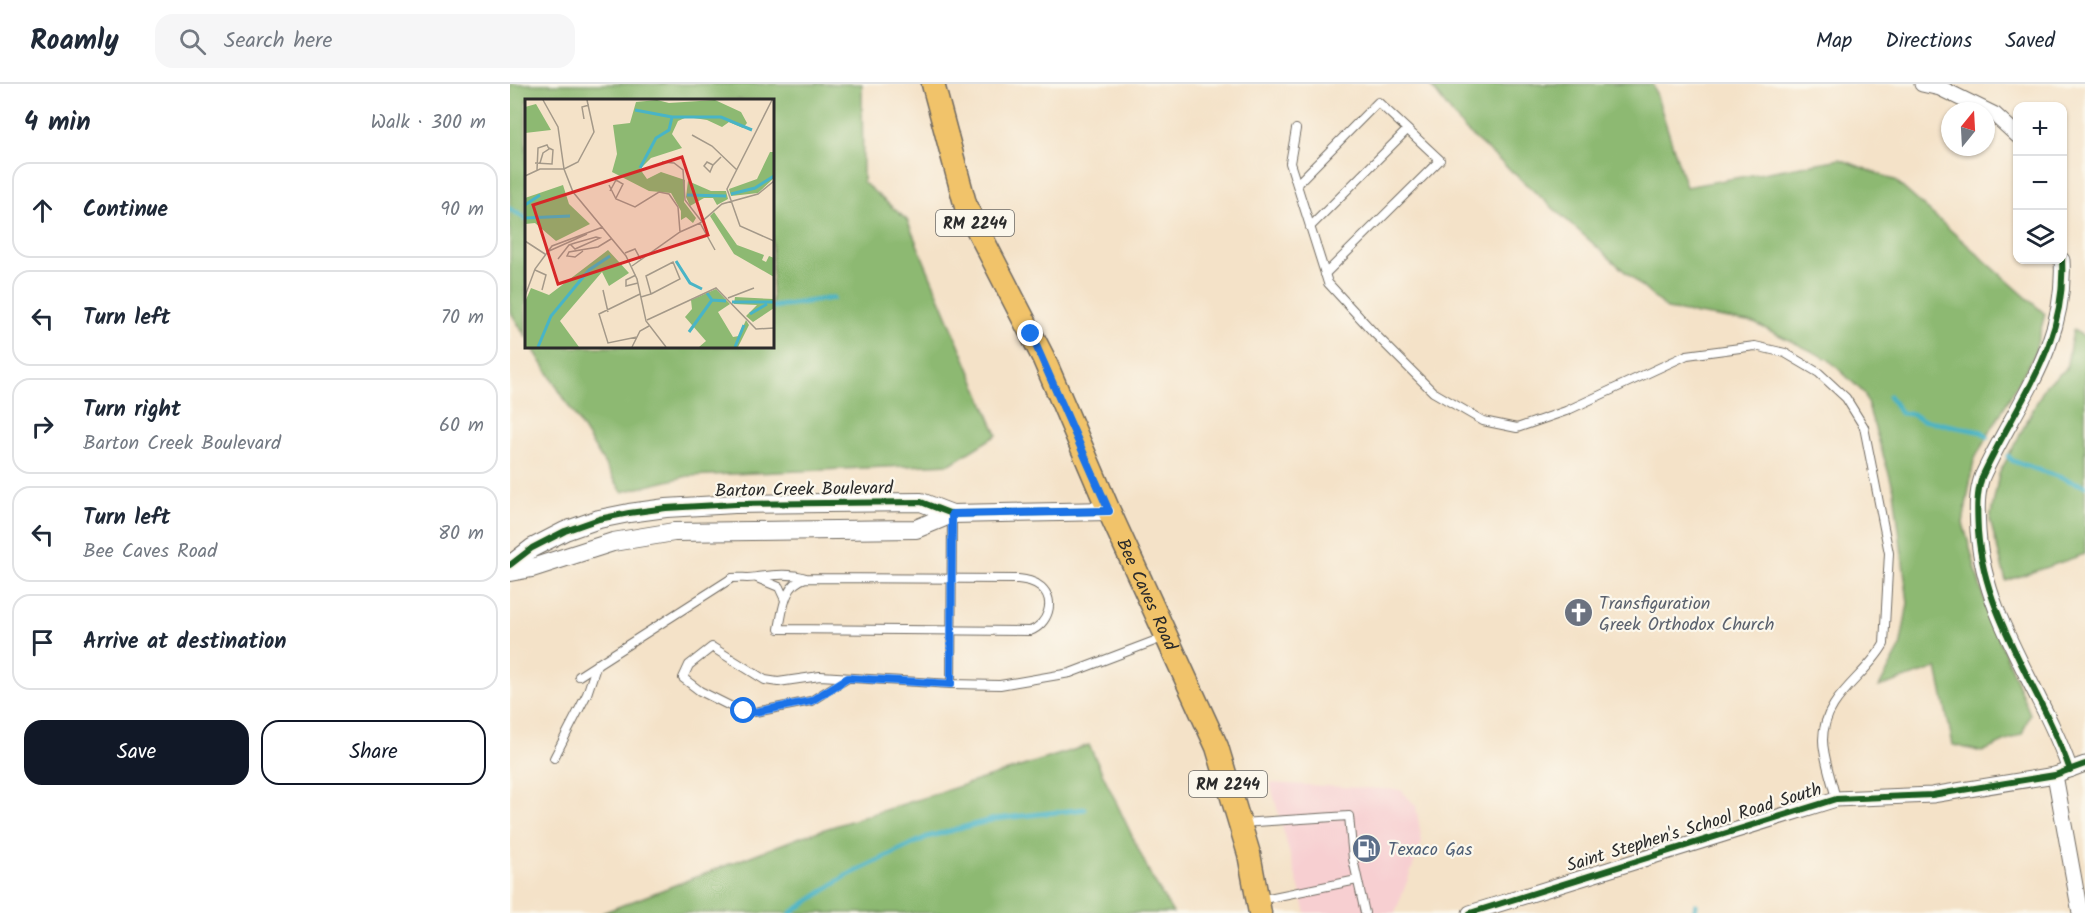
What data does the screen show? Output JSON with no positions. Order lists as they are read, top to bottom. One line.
{"streets":{"main road":["RM 2244","Bee Caves Road"],"street":["Barton Creek Boulevard","Saint Stephen's School Road South"]},"crossings":[["Barton Creek Boulevard","Bee Caves Road"]],"places":{"church":["Transfiguration Greek Orthodox Church"],"fuel station":["Texaco Gas"]},"north":"top","page":{"header":"Roamly","search":"Search here","nav":["Map","Directions","Saved"],"heading":["4 min","Walk · 300 m"],"map_buttons":["+","−"],"list":[["Continue","90 m"],["Turn left","70 m"],["Turn right","Barton Creek Boulevard","60 m"],["Turn left","Bee Caves Road","80 m"],"Arrive at destination"],"buttons":["Save","Share"]}}
